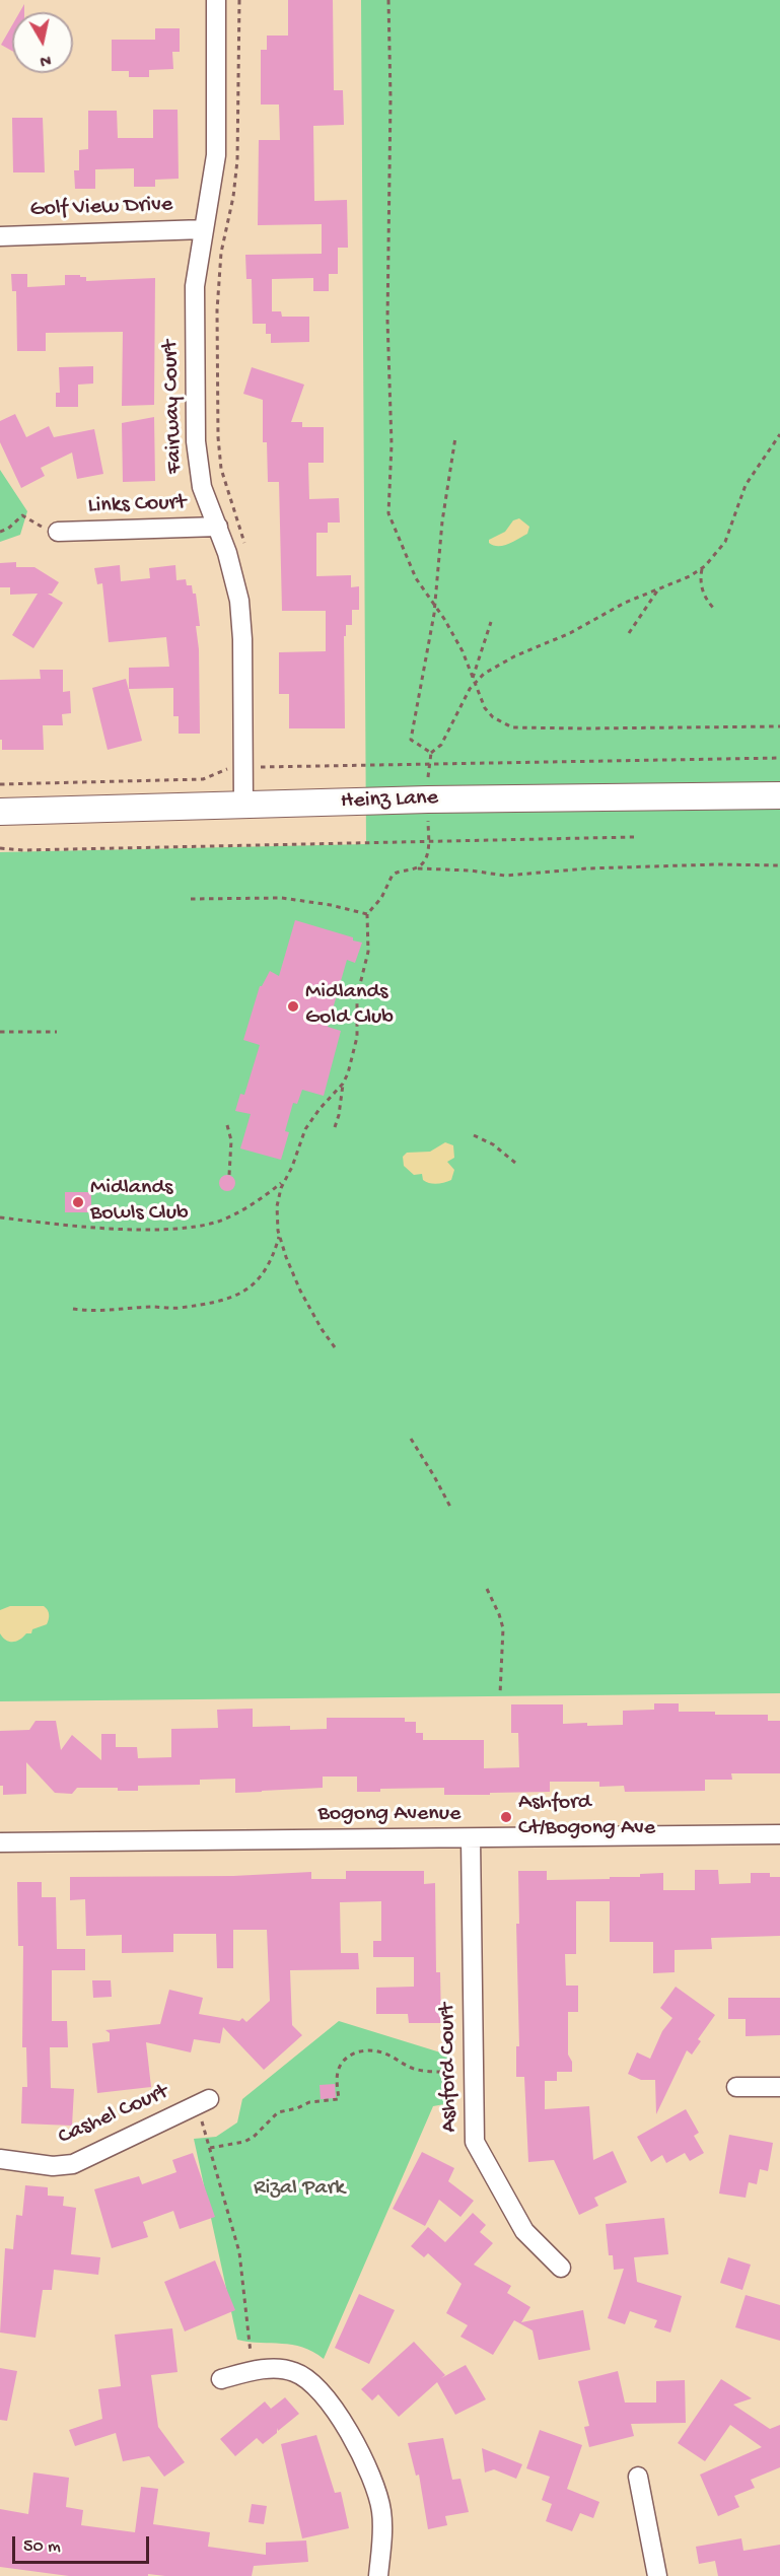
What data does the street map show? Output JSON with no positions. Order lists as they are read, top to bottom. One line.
{"streets":{"street":["Golf View Drive","Fairway Court","Links Court","Heinz Lane","Bogong Avenue","Ashford Court","Cashel Court"]},"crossings":[["Golf View Drive","Fairway Court"],["Fairway Court","Links Court"],["Fairway Court","Heinz Lane"],["Bogong Avenue","Ashford Court"]],"parks":["Rizal Park"],"places":["Midlands Gold Club","Midlands Bowls Club","Ashford Ct/Bogong Ave"],"scale_bar":"50 m","north":"bottom"}
